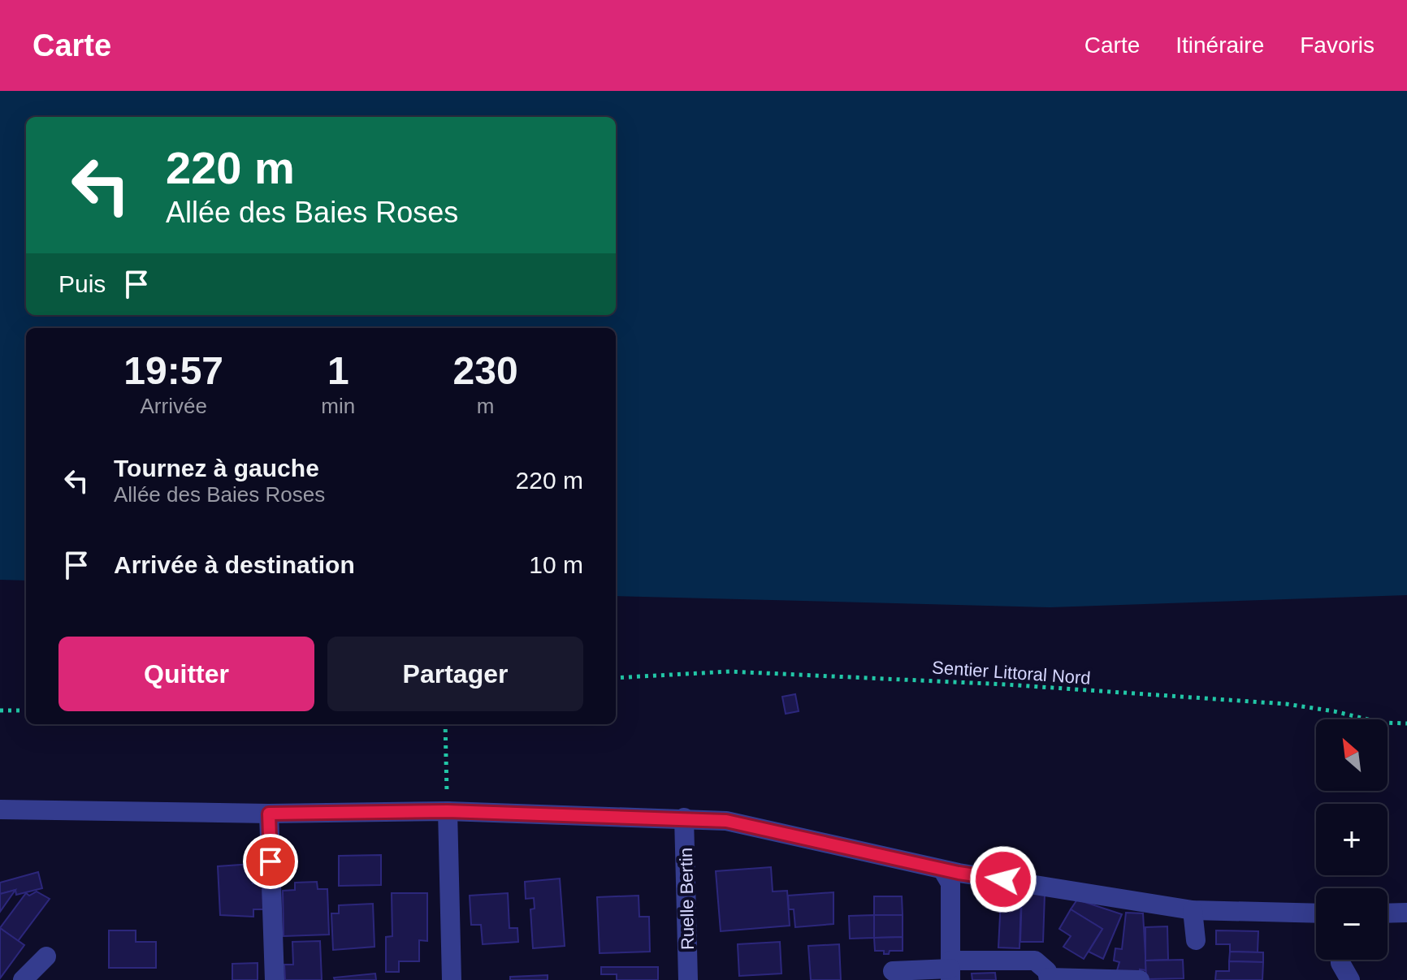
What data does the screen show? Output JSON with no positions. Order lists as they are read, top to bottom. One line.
{"streets":{"street":["Ruelle Bertin"],"path":["Sentier Littoral Nord"]},"north":"top left","page":{"header":"Carte","nav":["Carte","Itinéraire","Favoris"],"turn":["220 m","Allée des Baies Roses"],"then":"Puis","eta":["19:57","Arrivée","1","min","230","m"],"list":[{"name":"Tournez à gauche","note":"Allée des Baies Roses","value":"220 m"},{"name":"Arrivée à destination","value":"10 m"}],"buttons":["Quitter","Partager"],"map_buttons":["+","−"]}}
